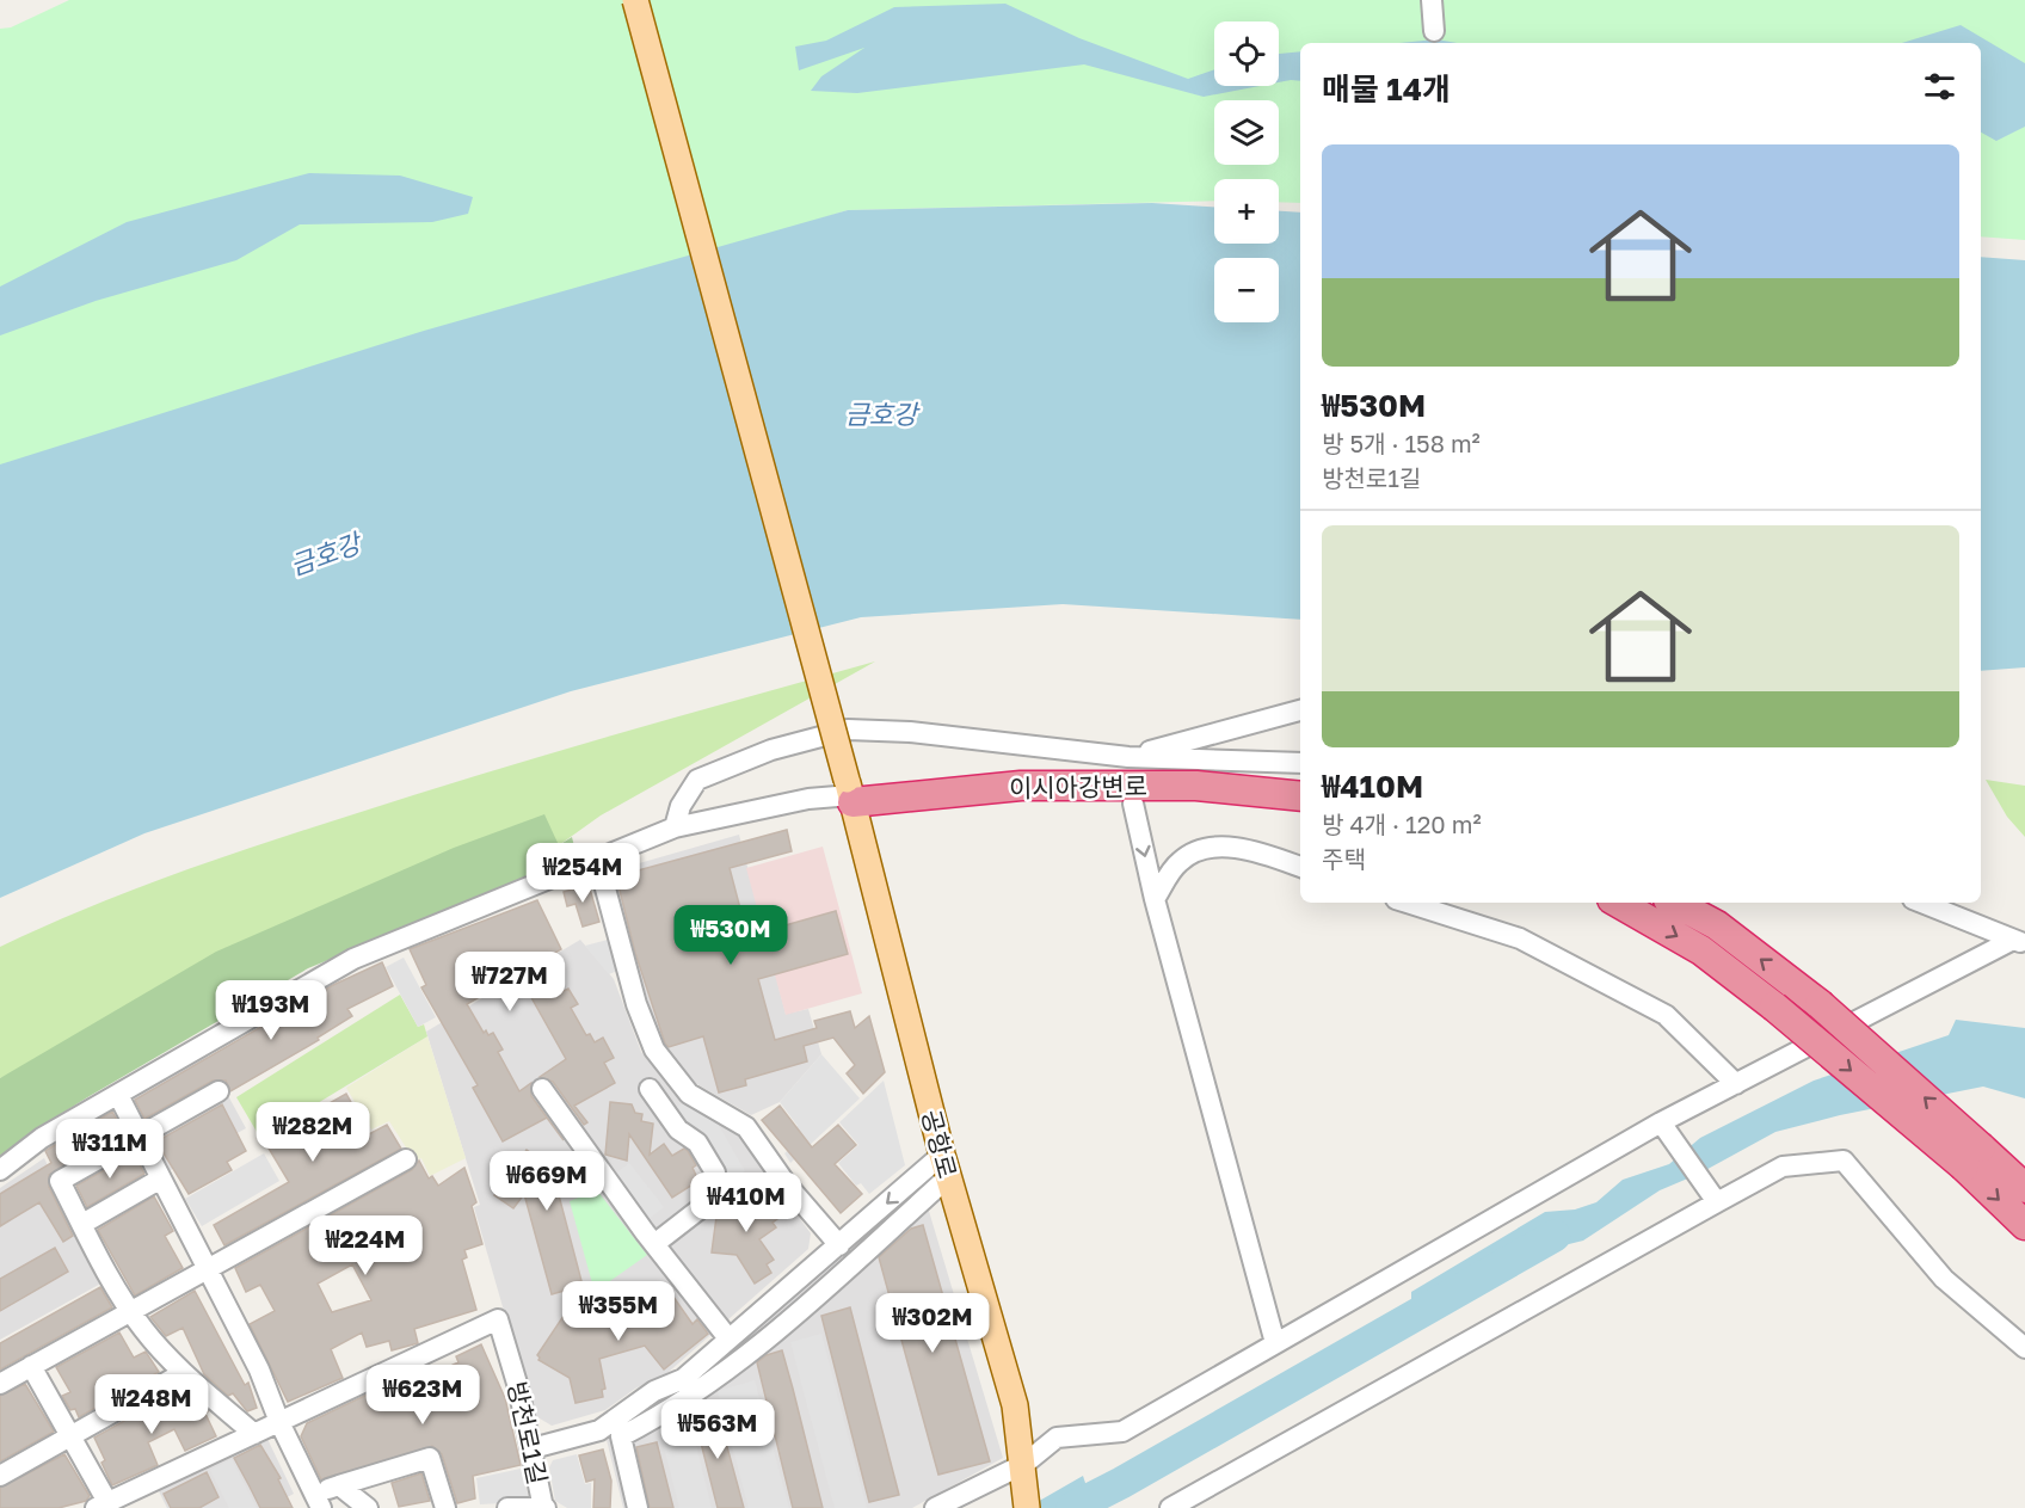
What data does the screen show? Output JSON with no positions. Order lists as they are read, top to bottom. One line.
{"streets":{"highway":["이시아강변로"],"main road":["공항로"],"street":["방천로1길"]},"crossings":[["이시아강변로","공항로"]],"water":["금호강"],"page":{"map_buttons":["+","−"],"heading":"매물 14개","list":[{"name":"₩530M","note":"방 5개 · 158 m² · 방천로1길"},{"name":"₩410M","note":"방 4개 · 120 m² · 주택"}],"price":["₩254M","₩530M","₩727M","₩193M","₩282M","₩311M","₩669M","₩410M","₩224M","₩355M","₩302M","₩623M","₩248M","₩563M"]}}
